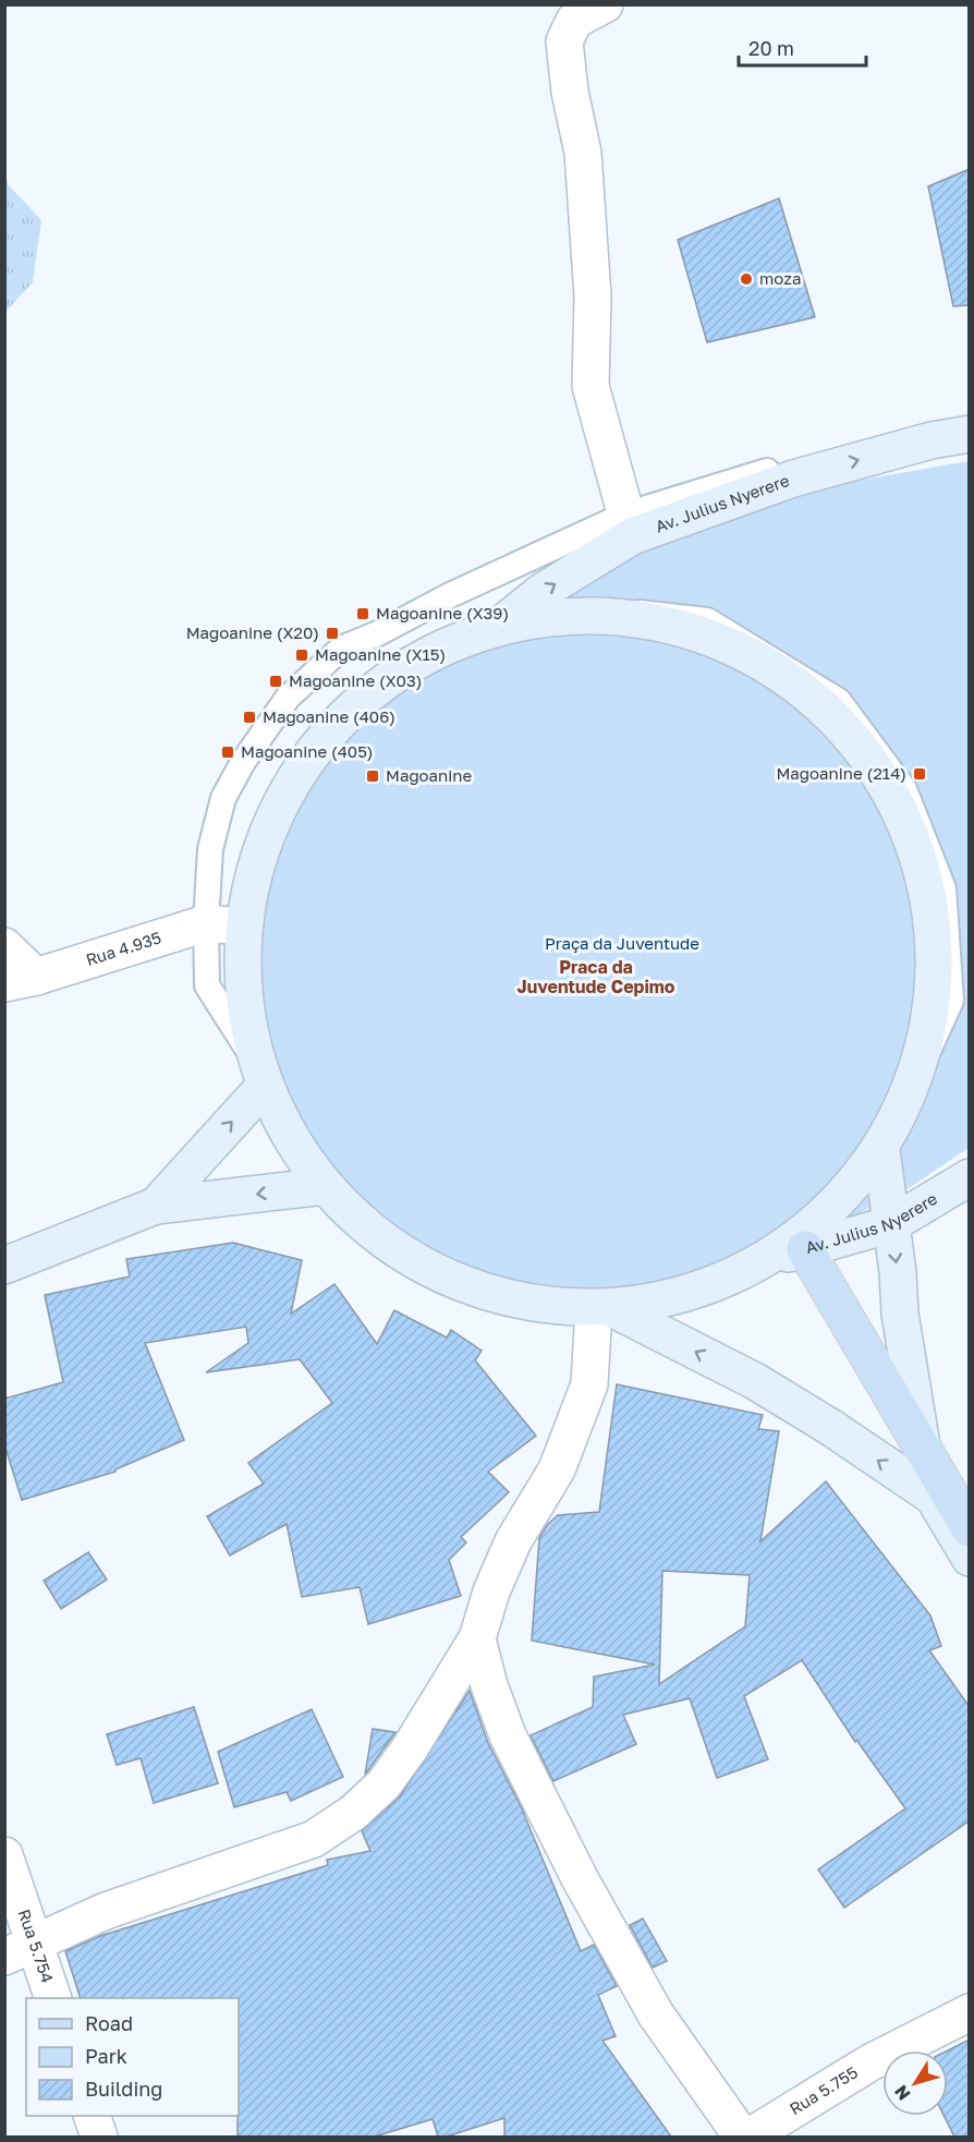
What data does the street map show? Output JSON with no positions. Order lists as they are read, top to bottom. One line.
{"streets":{"main road":["Av. Julius Nyerere"],"street":["Rua 4.935","Rua 5.754","Rua 5.755"]},"one_way":["Av. Julius Nyerere"],"districts":["Praca da Juventude Cepimo"],"parks":["Praça da Juventude"],"places":{"other":["moza"],"transit":["Magoanine (X39)","Magoanine (X20)","Magoanine (X15)","Magoanine (X03)","Magoanine (406)","Magoanine (405)","Magoanine (214)","Magoanine"]},"legend":["Road","Park","Building"],"scale_bar":"20 m","north":"bottom left"}
